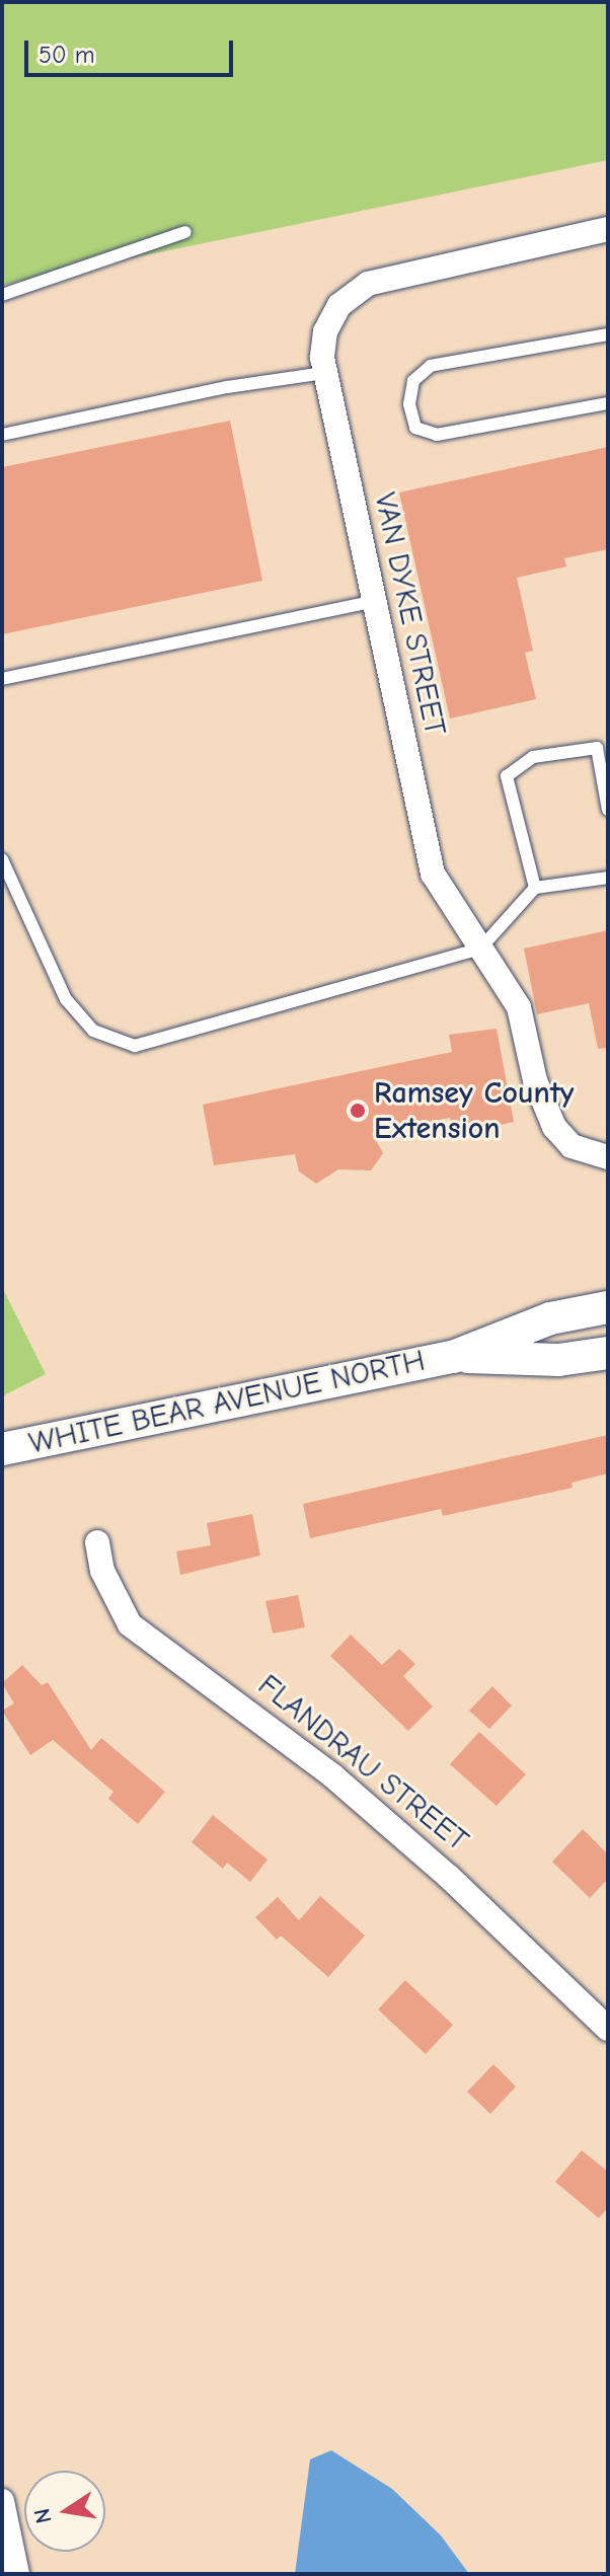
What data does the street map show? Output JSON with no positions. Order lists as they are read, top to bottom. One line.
{"streets":{"main road":["WHITE BEAR AVENUE NORTH"],"street":["VAN DYKE STREET","FLANDRAU STREET"]},"places":["Ramsey County Extension"],"scale_bar":"50 m","north":"left"}
